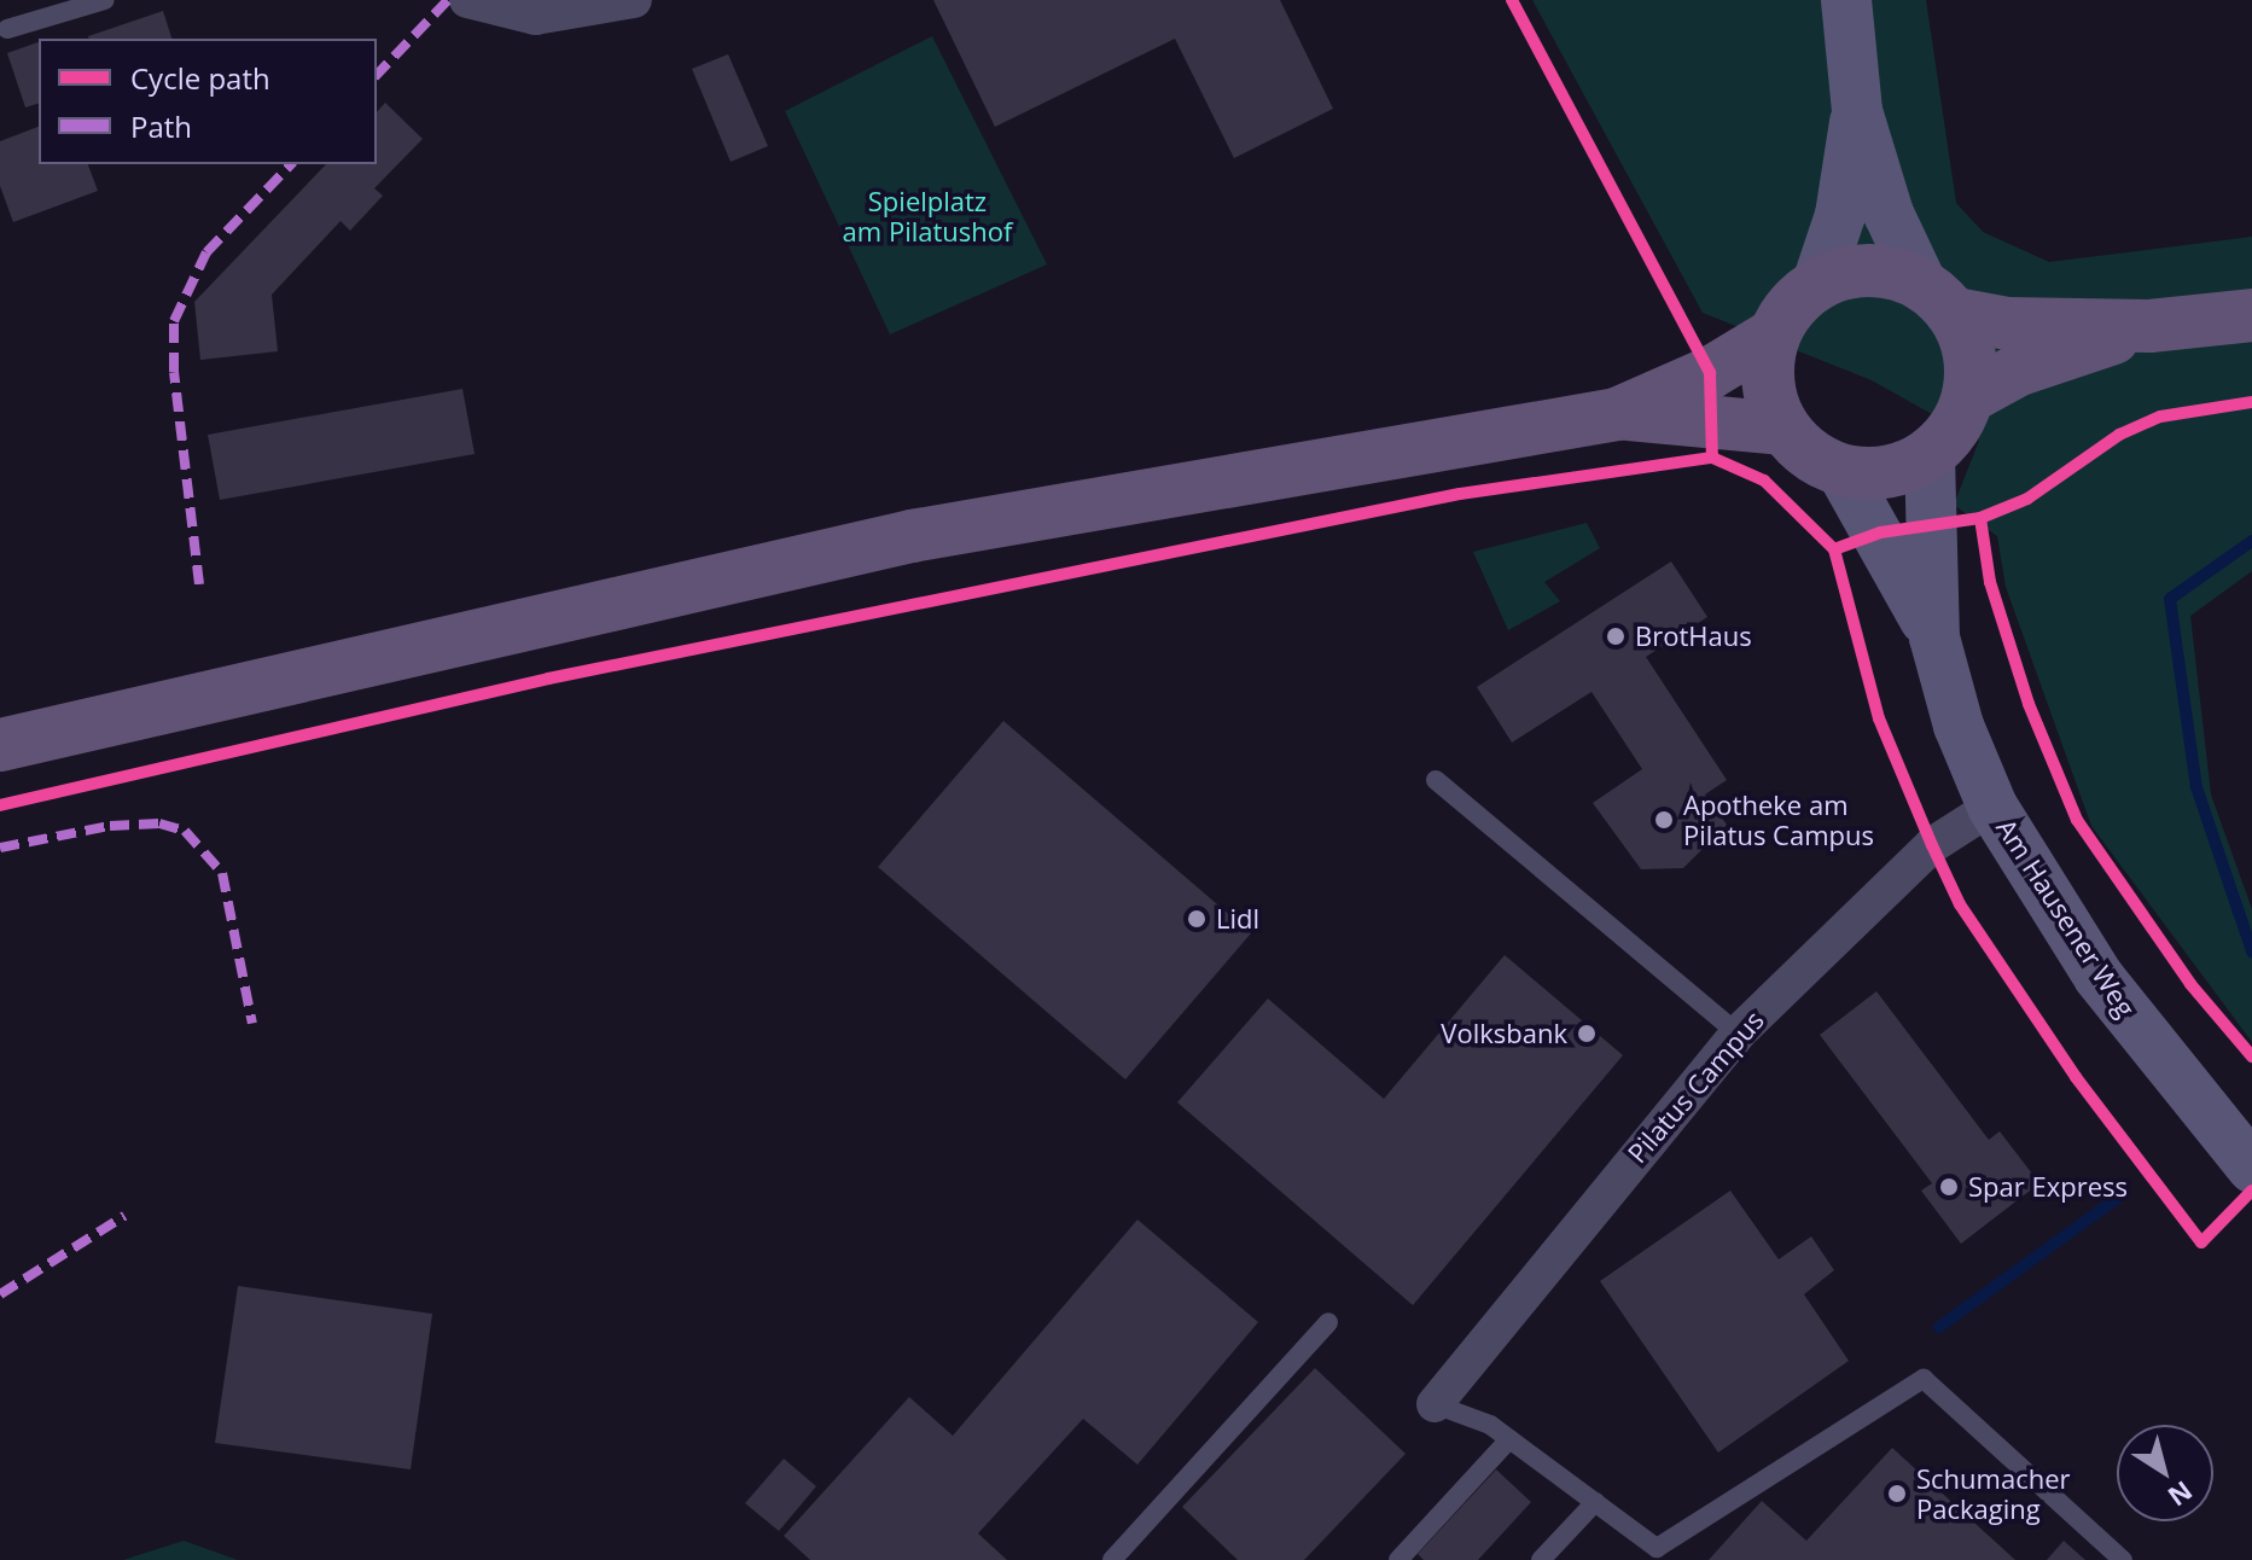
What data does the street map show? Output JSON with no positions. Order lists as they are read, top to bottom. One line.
{"streets":{"main road":["Am Hausener Weg"],"street":["Pilatus Campus"]},"crossings":[["Am Hausener Weg","Pilatus Campus"]],"parks":["Spielplatz am Pilatushof"],"places":["BrotHaus","Apotheke am Pilatus Campus","Lidl","Volksbank","Spar Express","Schumacher Packaging"],"legend":["Cycle path","Path"],"north":"bottom right"}
